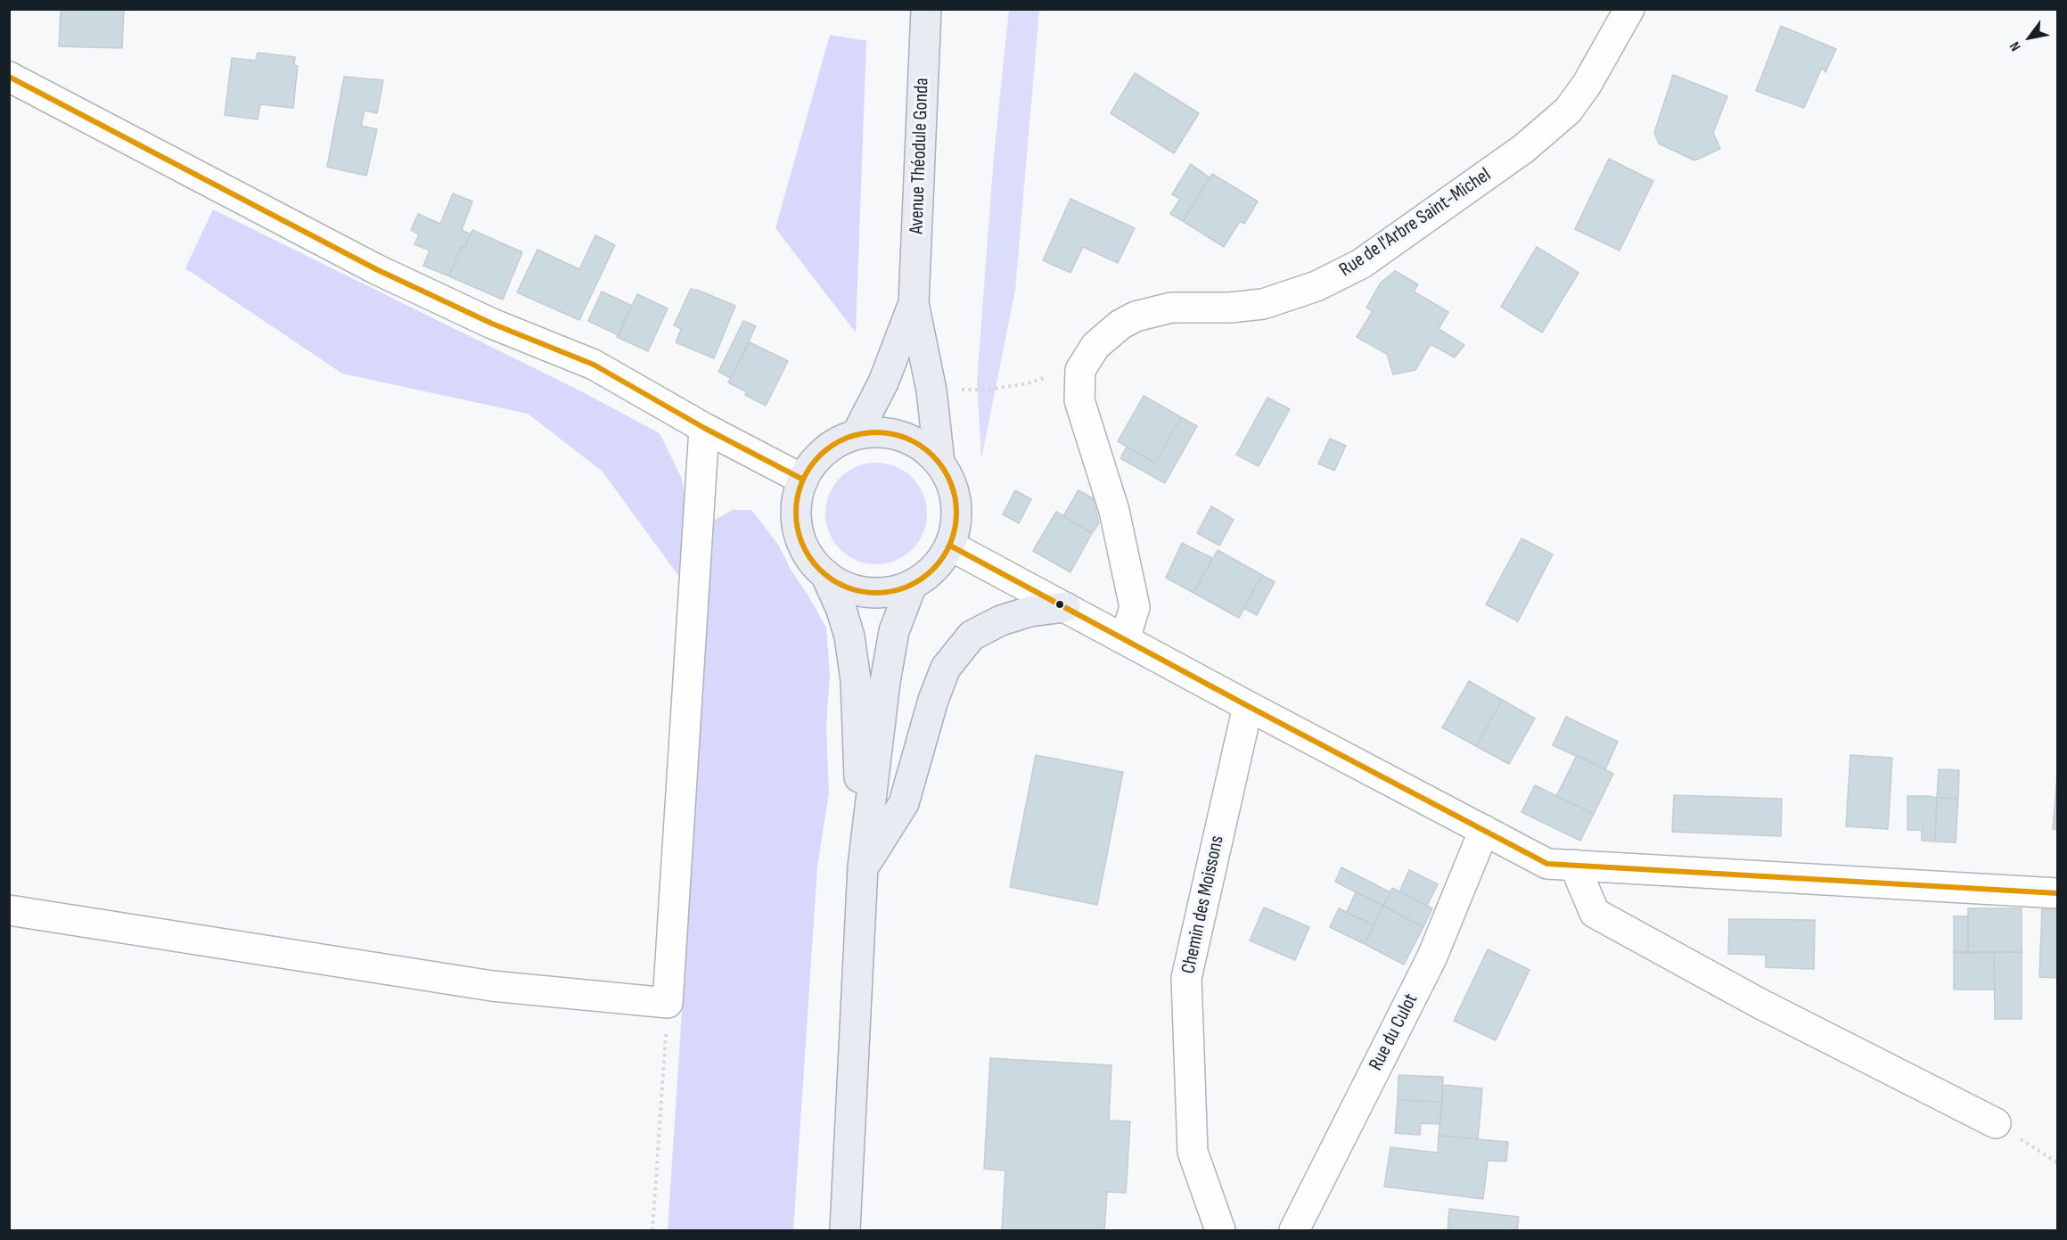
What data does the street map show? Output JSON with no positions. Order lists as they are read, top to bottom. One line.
{"streets":{"main road":["Avenue Théodule Gonda"],"street":["Rue de l'Arbre Saint-Michel","Chemin des Moissons","Rue du Culot"]},"north":"bottom left"}
